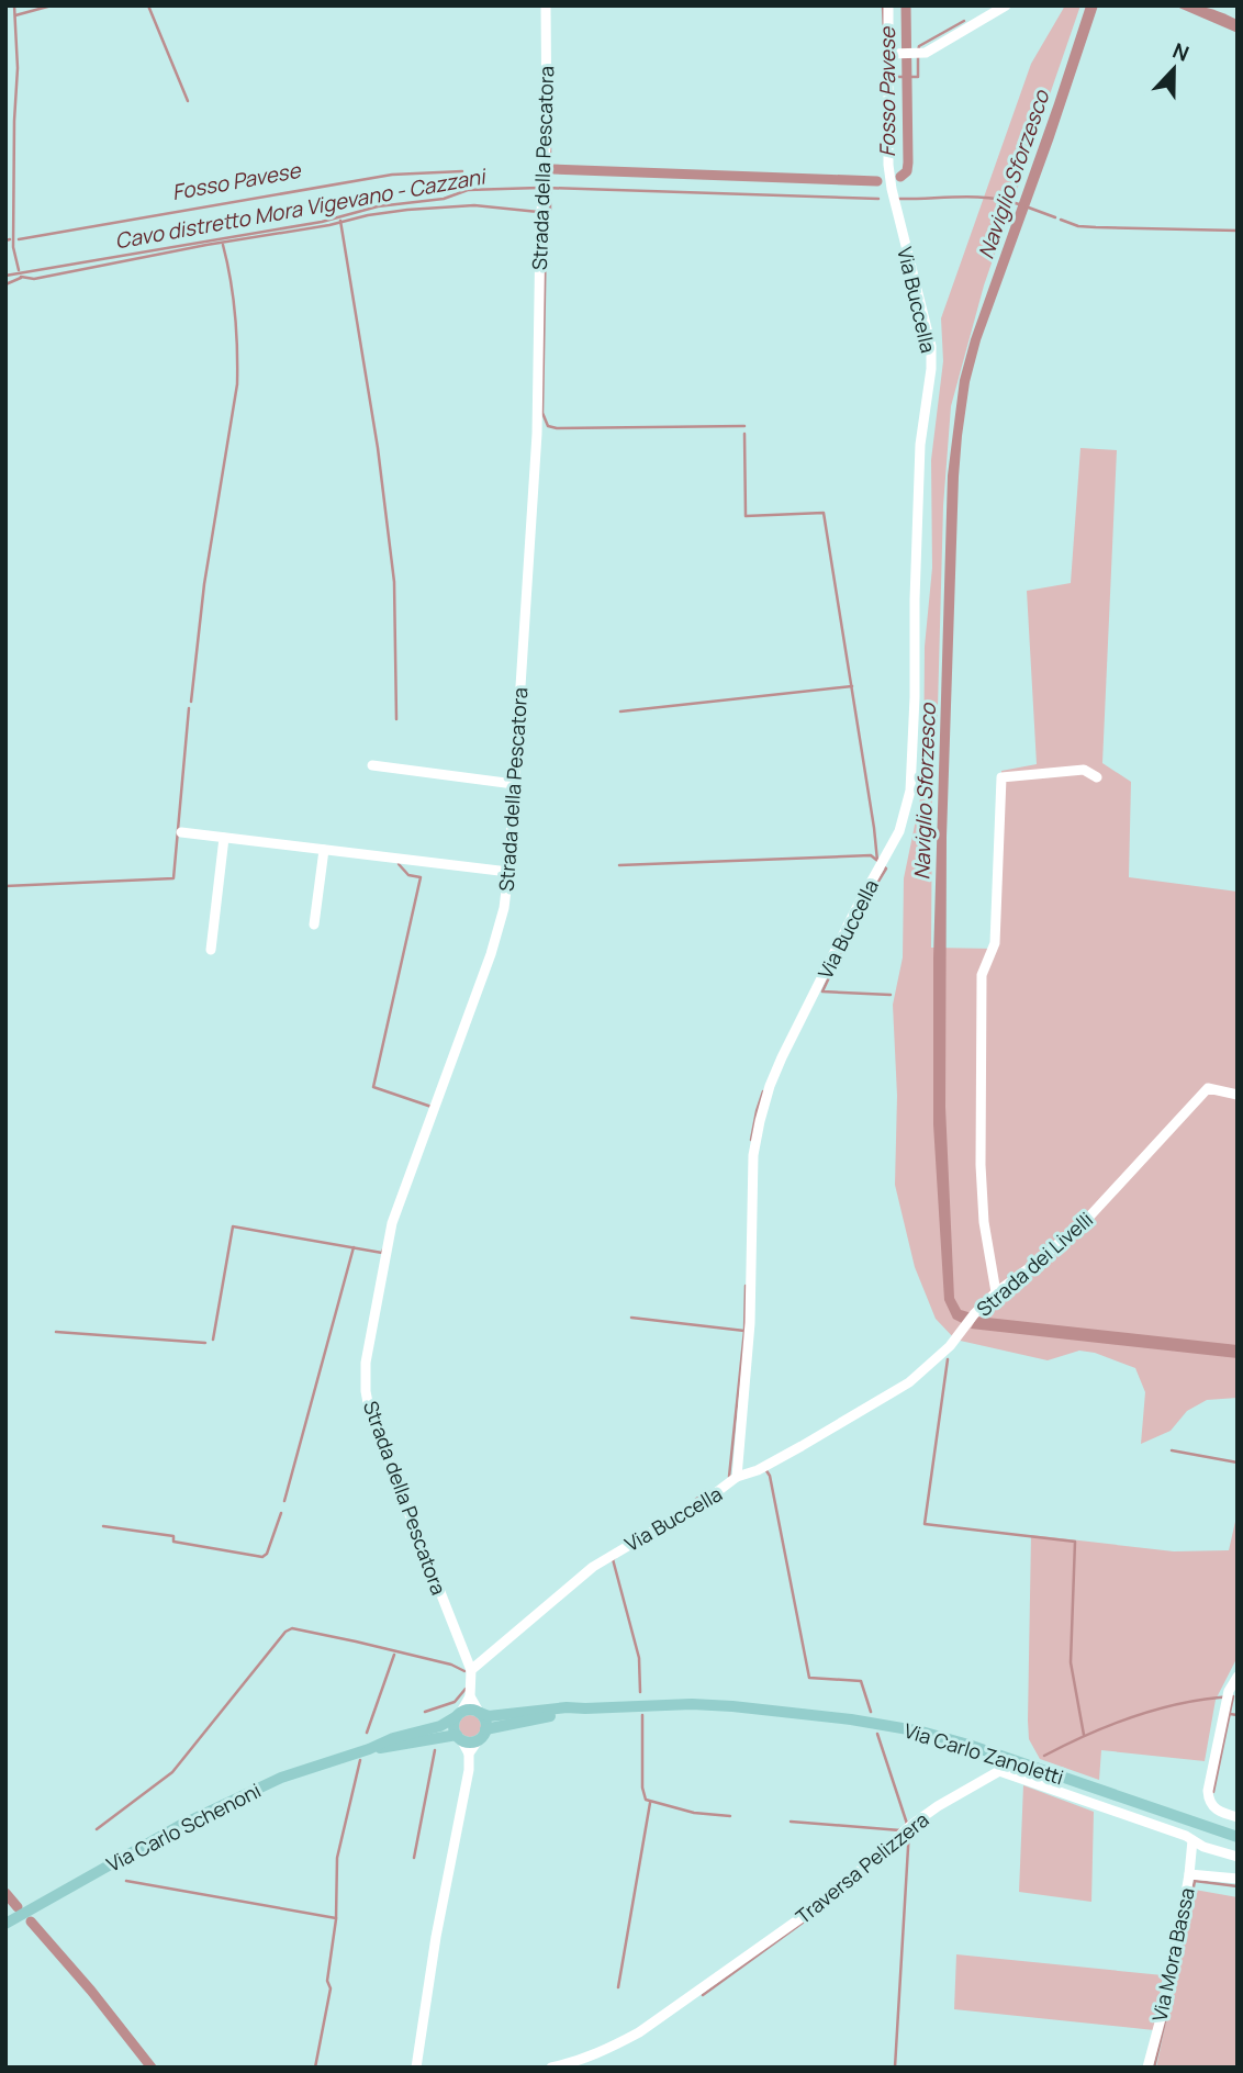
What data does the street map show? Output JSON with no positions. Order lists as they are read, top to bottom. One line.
{"streets":{"main road":["Via Carlo Zanoletti","Via Carlo Schenoni"],"street":["Strada della Pescatora","Via Buccella","Strada dei Livelli","Traversa Pelizzera","Via Mora Bassa"]},"crossings":[["Strada della Pescatora","Via Buccella"],["Via Buccella","Strada dei Livelli"],["Via Carlo Zanoletti","Via Carlo Schenoni"],["Traversa Pelizzera","Via Mora Bassa"]],"water":["Fosso Pavese","Naviglio Sforzesco","Cavo distretto Mora Vigevano - Cazzani"],"north":"top"}
